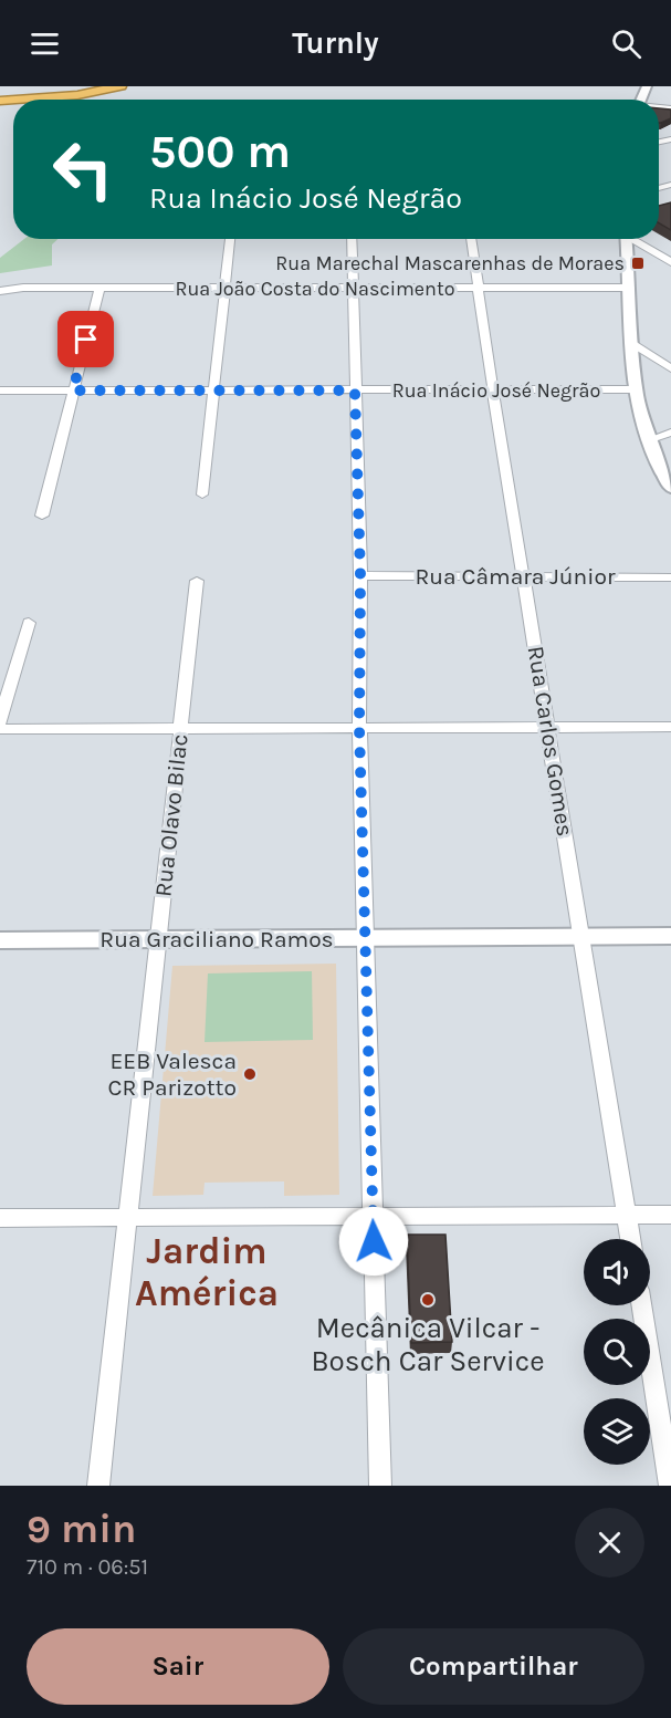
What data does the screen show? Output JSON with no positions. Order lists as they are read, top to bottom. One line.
{"streets":{"street":["Rua João Costa do Nascimento","Rua Inácio José Negrão","Rua Câmara Júnior","Rua Carlos Gomes","Rua Olavo Bilac","Rua Graciliano Ramos"]},"crossings":[["Rua João Costa do Nascimento","Rua Carlos Gomes"],["Rua Inácio José Negrão","Rua Carlos Gomes"],["Rua Câmara Júnior","Rua Carlos Gomes"],["Rua Carlos Gomes","Rua Graciliano Ramos"],["Rua Olavo Bilac","Rua Graciliano Ramos"]],"districts":["Jardim América"],"places":{"transit":["Rua Marechal Mascarenhas de Moraes"],"other":["EEB Valesca CR Parizotto","Mecânica Vilcar - Bosch Car Service"]},"page":{"header":"Turnly","turn":["500 m","Rua Inácio José Negrão"],"heading":["9 min","710 m · 06:51"],"buttons":["Sair","Compartilhar"]}}
